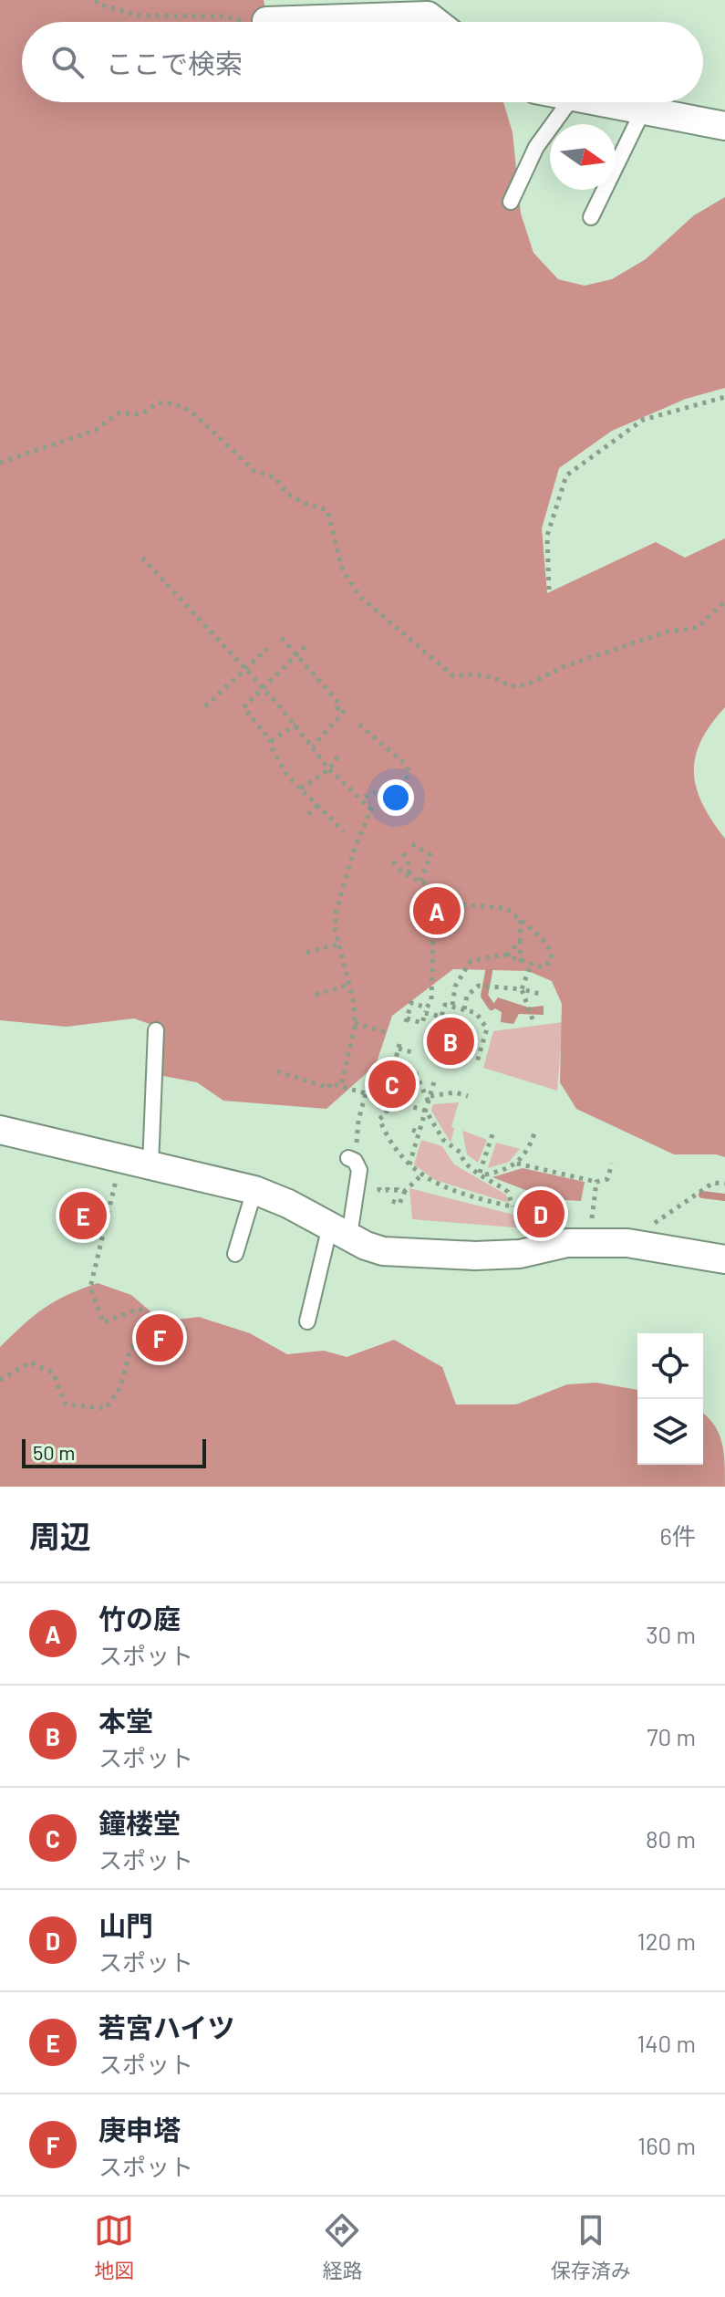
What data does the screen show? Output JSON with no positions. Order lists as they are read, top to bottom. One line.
{"scale_bar":"50 m","north":"right","page":{"search":"ここで検索","pins":["A","B","C","D","E","F"],"scale":"50 m","heading":["周辺","6件"],"list":[{"mark":"A","name":"竹の庭","note":"スポット","value":"30 m"},{"mark":"B","name":"本堂","note":"スポット","value":"70 m"},{"mark":"C","name":"鐘楼堂","note":"スポット","value":"80 m"},{"mark":"D","name":"山門","note":"スポット","value":"120 m"},{"mark":"E","name":"若宮ハイツ","note":"スポット","value":"140 m"},{"mark":"F","name":"庚申塔","note":"スポット","value":"160 m"}],"nav":["地図","経路","保存済み"]}}
